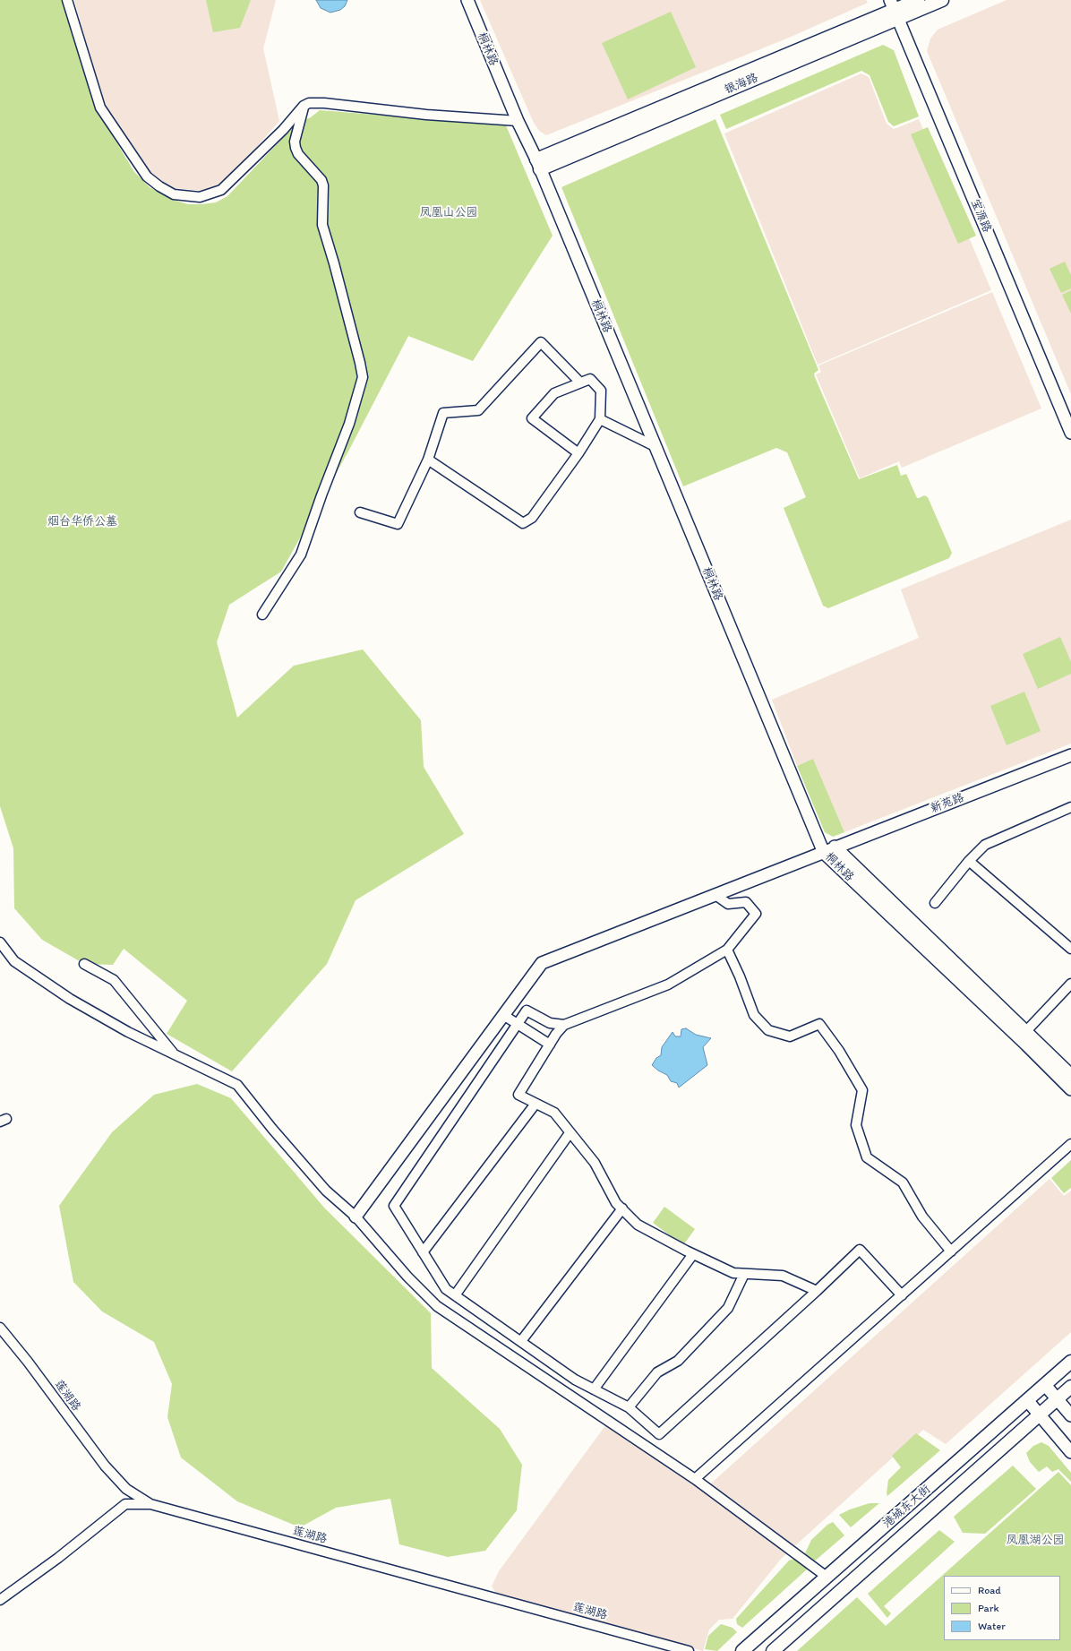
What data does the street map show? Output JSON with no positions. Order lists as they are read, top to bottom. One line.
{"streets":{"main road":["银海路","港城东大街"],"street":["桐林路","宝源路","新苑路","莲湖路"]},"crossings":[["桐林路","银海路"],["桐林路","新苑路"],["银海路","宝源路"]],"parks":["凤凰山公园","烟台华侨公墓","凤凰湖公园"],"legend":["Road","Park","Water"]}
